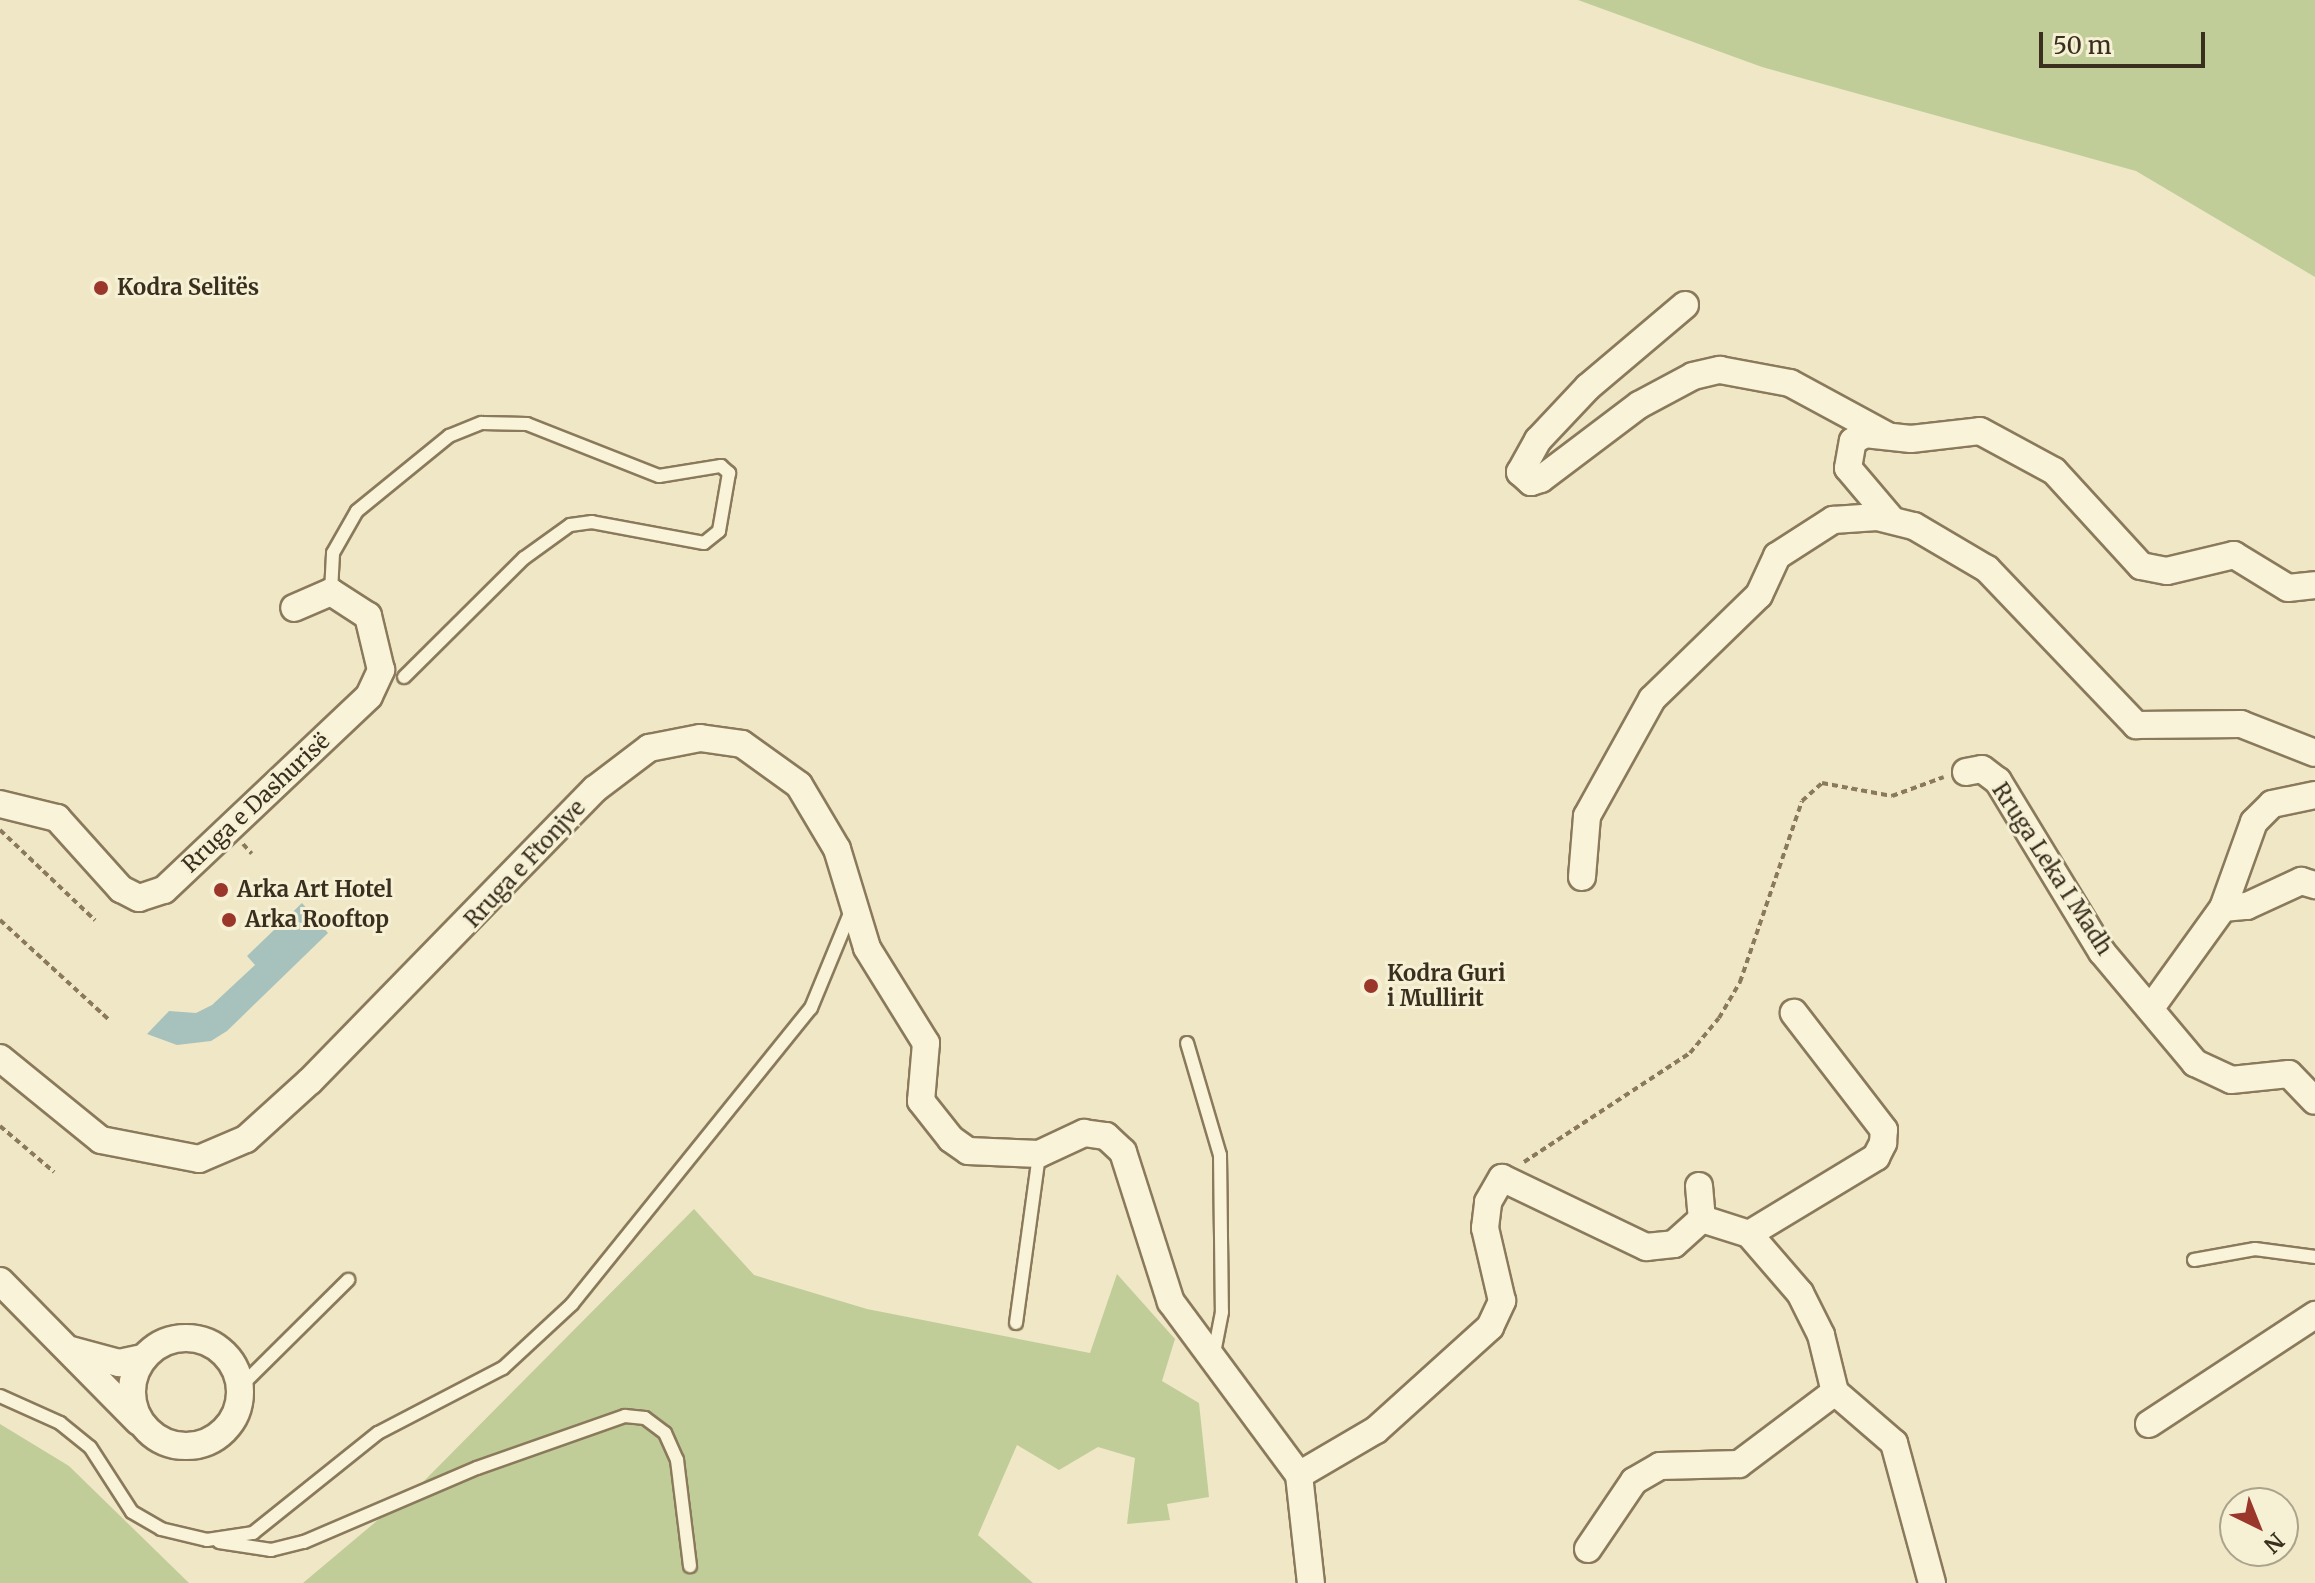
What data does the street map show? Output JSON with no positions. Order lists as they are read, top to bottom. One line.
{"streets":{"street":["Rruga e Dashurisë","Rruga e Ftonjve","Rruga Leka I Madh"]},"places":["Kodra Selitës","Arka Art Hotel","Arka Rooftop","Kodra Guri i Mullirit"],"scale_bar":"50 m","north":"bottom right"}
